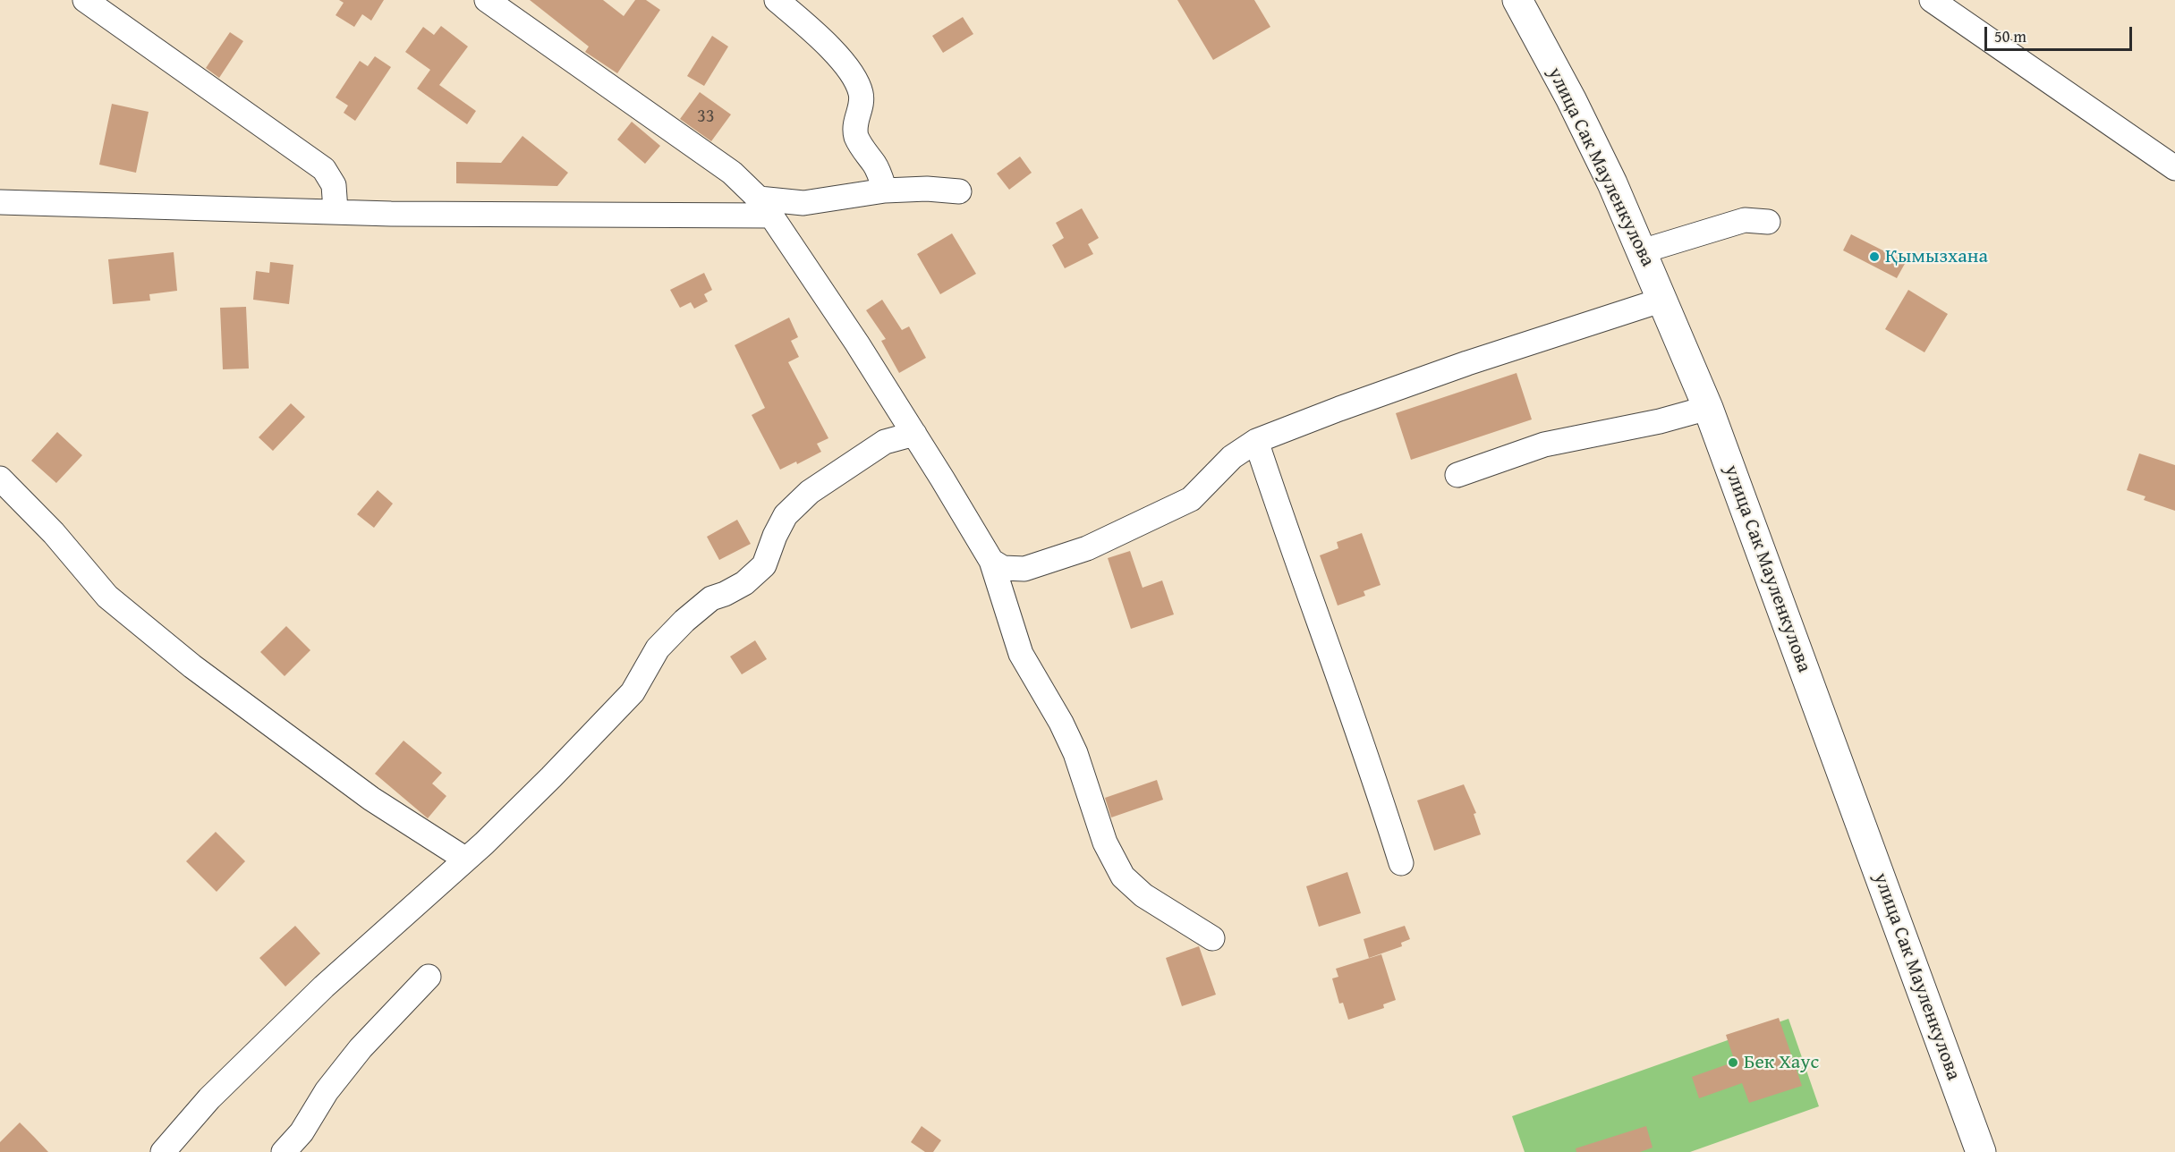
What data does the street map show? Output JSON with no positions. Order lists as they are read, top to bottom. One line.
{"streets":{"main road":["улица Сак Мауленкулова"]},"places":["Қымызхана","Бек Хаус"],"house_numbers":["33"],"scale_bar":"50 m"}
